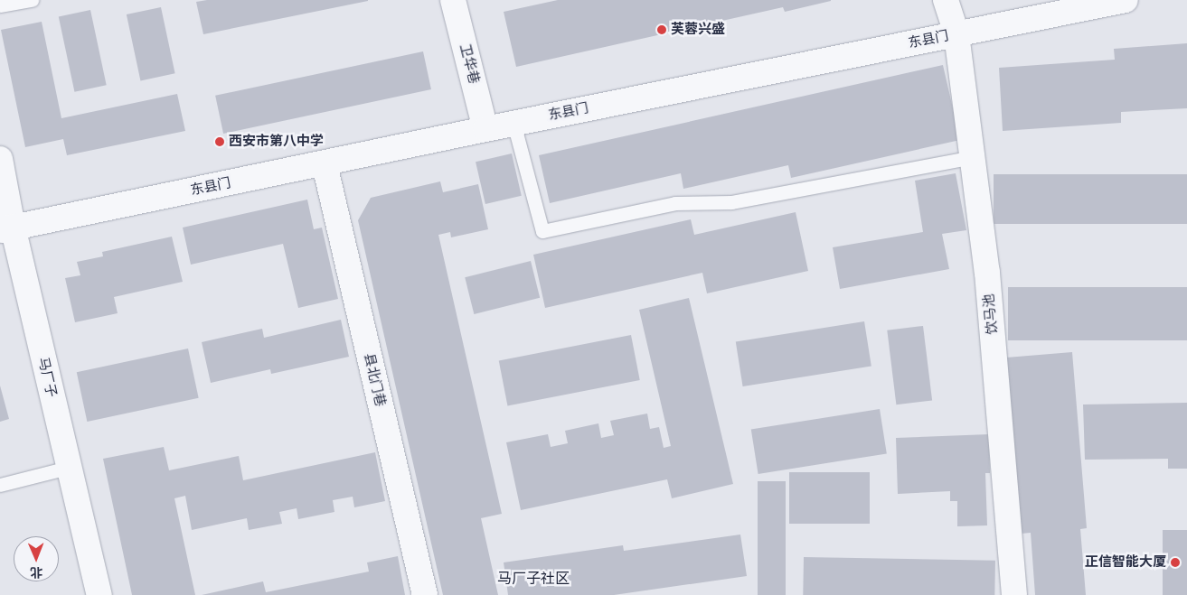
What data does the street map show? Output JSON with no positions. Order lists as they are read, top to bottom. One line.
{"streets":{"street":["东县门","卫华巷","饮马池","马厂子","县北门巷"]},"crossings":[["东县门","卫华巷"],["东县门","饮马池"],["东县门","马厂子"],["东县门","县北门巷"]],"districts":["马厂子社区"],"places":["芙蓉兴盛","西安市第八中学","正信智能大厦"],"north":"bottom"}
